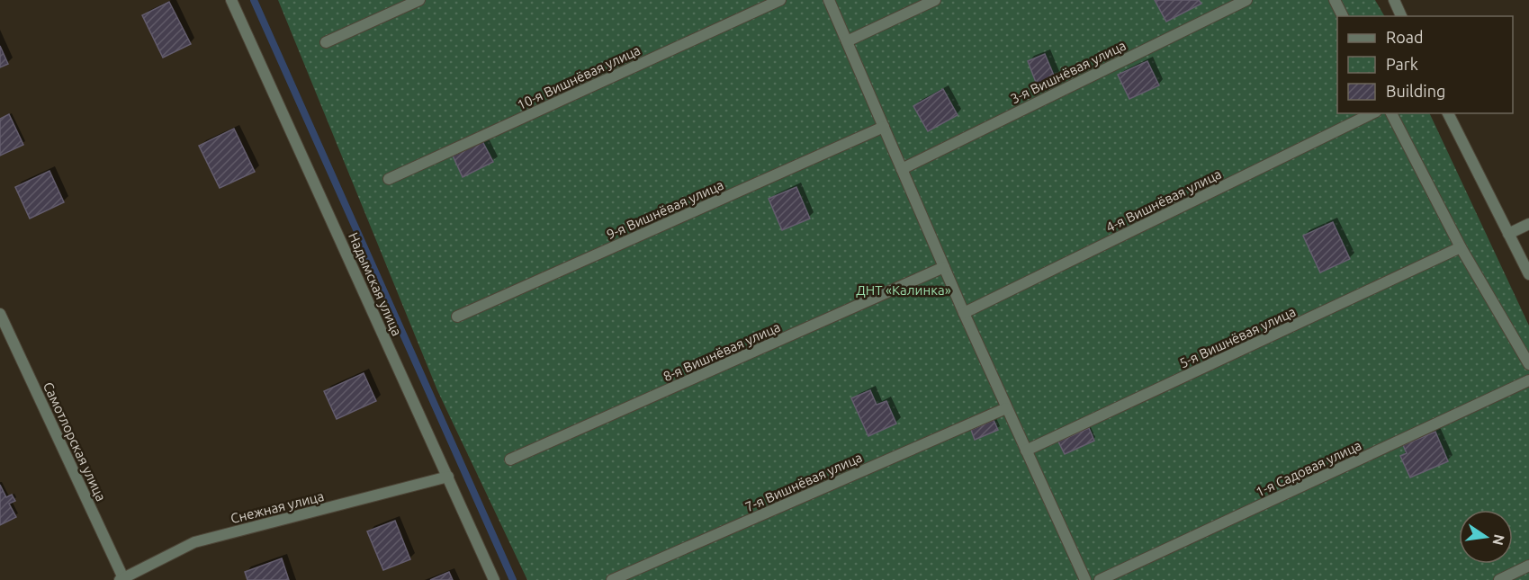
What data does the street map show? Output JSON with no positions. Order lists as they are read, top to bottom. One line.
{"streets":{"street":["3-я Вишнёвая улица","10-я Вишнёвая улица","4-я Вишнёвая улица","9-я Вишнёвая улица","Надымская улица","5-я Вишнёвая улица","8-я Вишнёвая улица","Самотлорская улица","1-я Садовая улица","7-я Вишнёвая улица","Снежная улица"]},"crossings":[["Надымская улица","Снежная улица"],["Самотлорская улица","Снежная улица"]],"parks":["ДНТ «Калинка»"],"legend":["Road","Park","Building"],"north":"right"}
